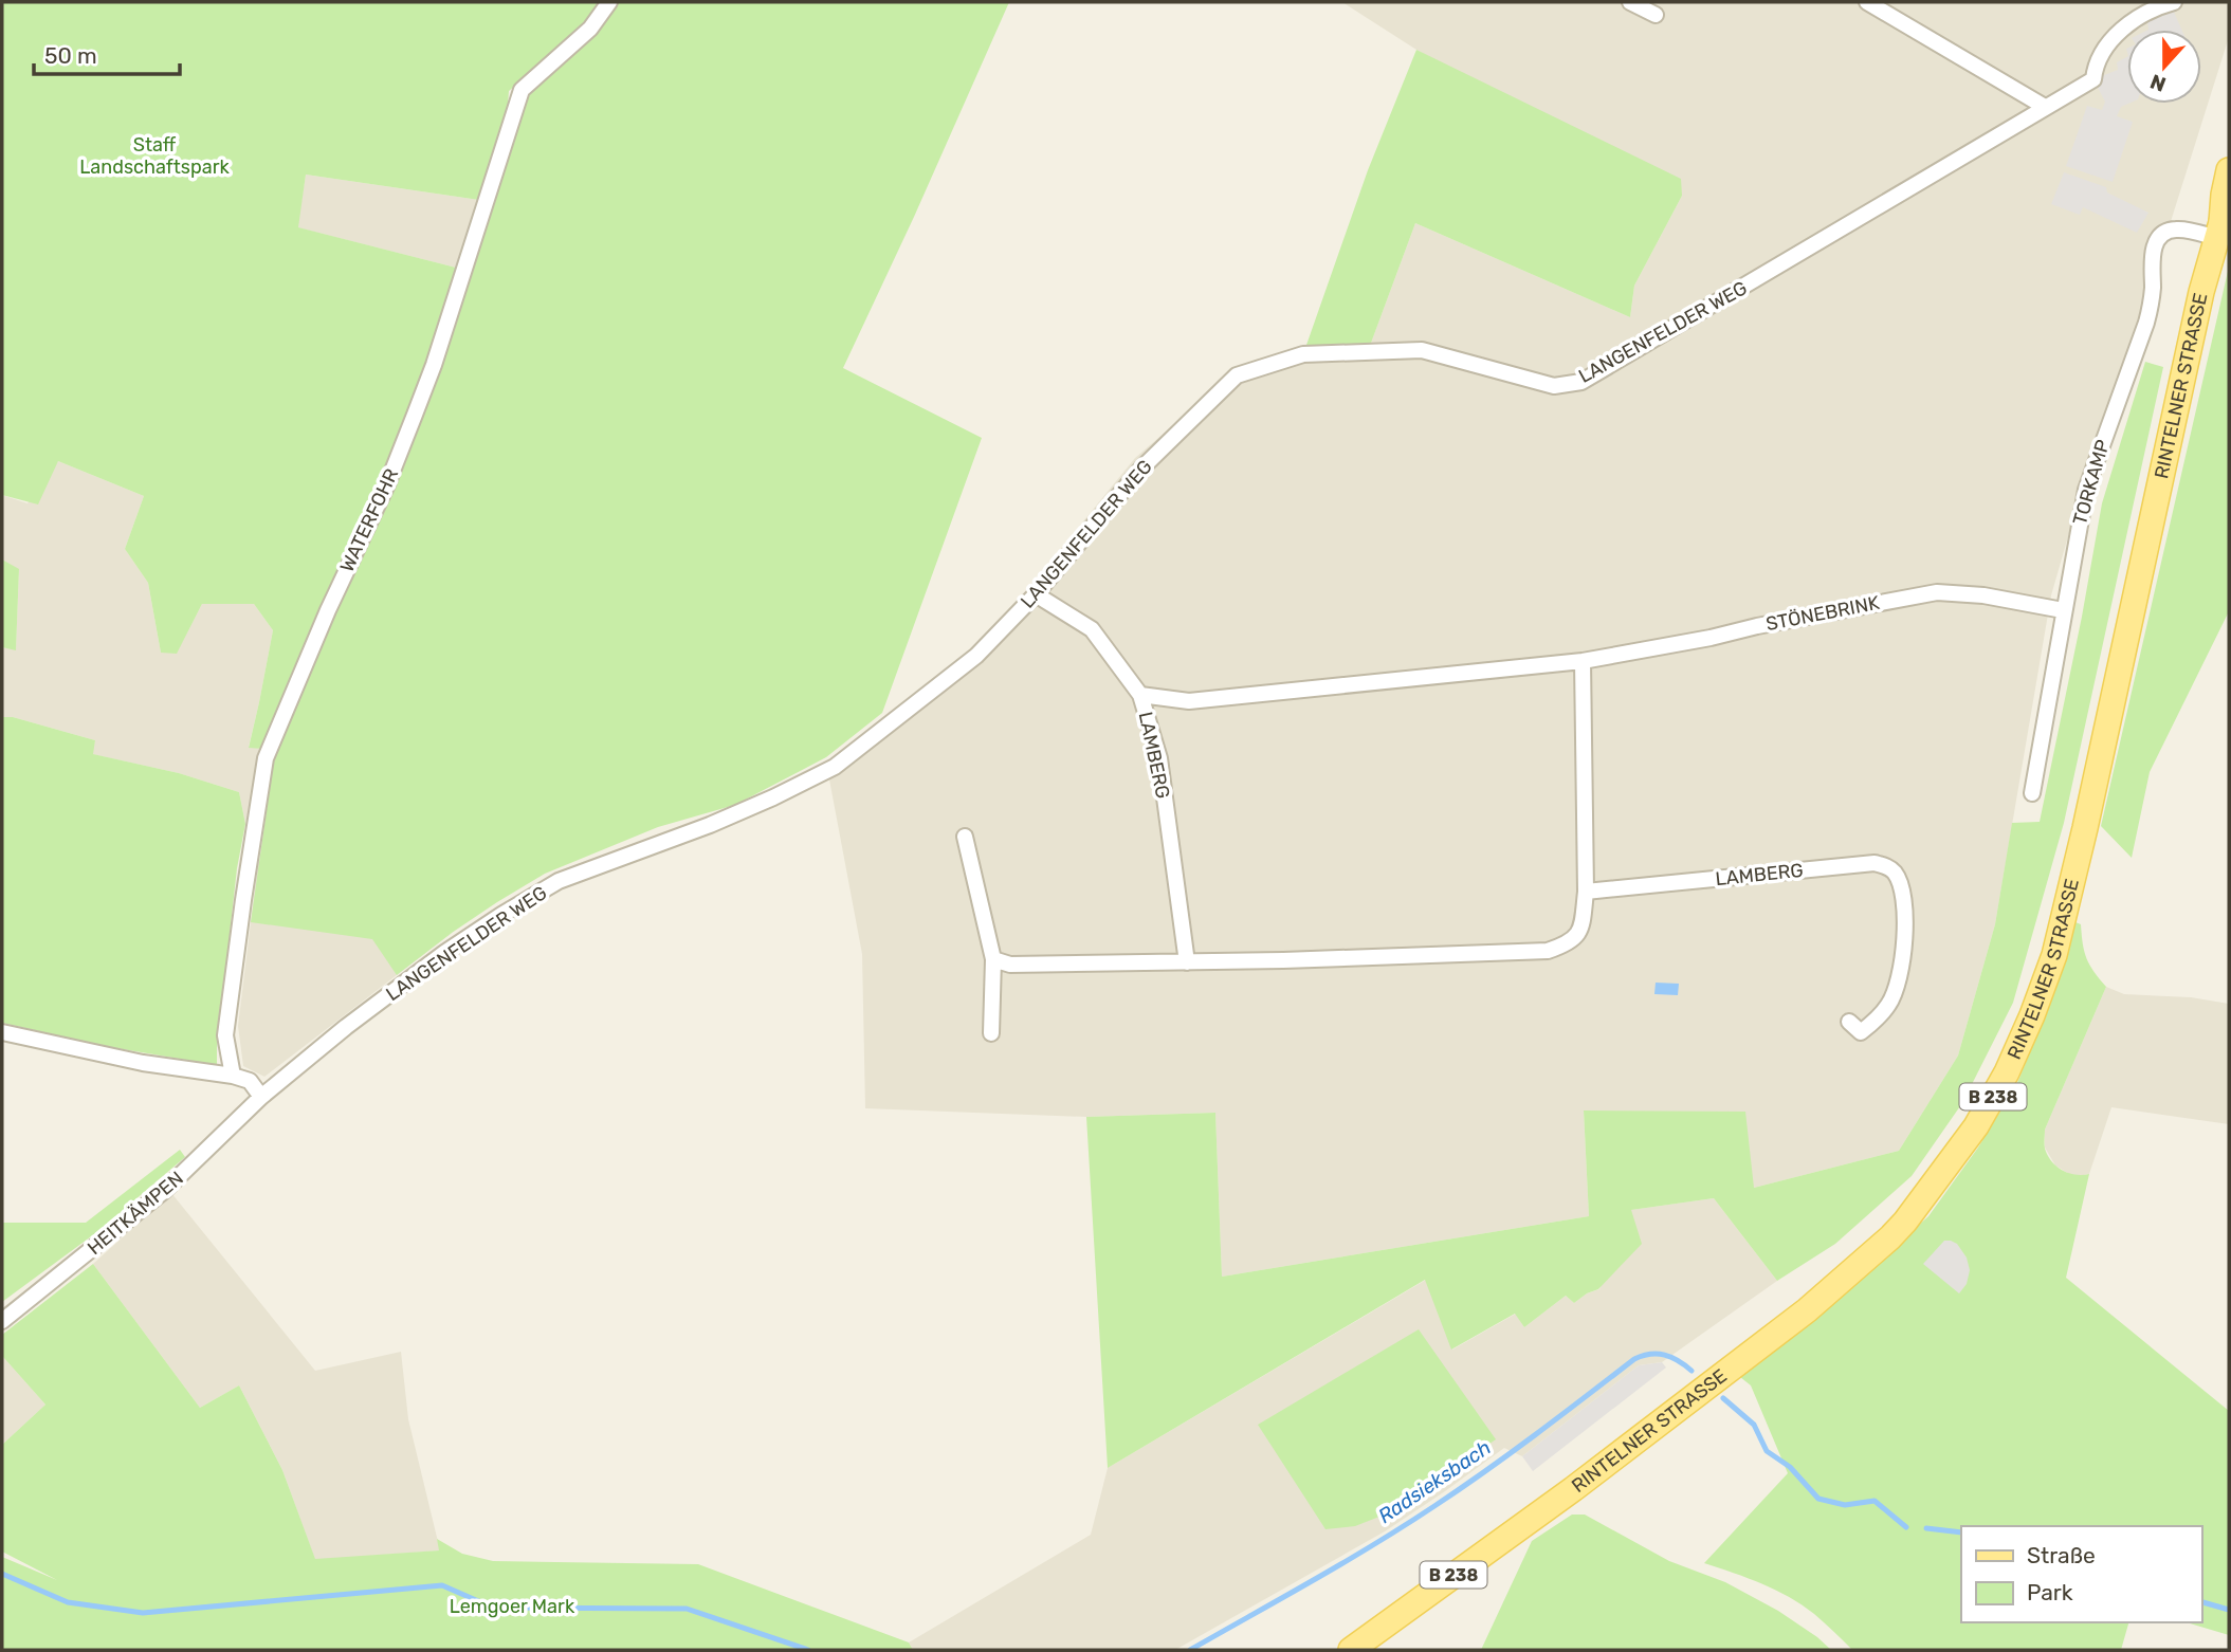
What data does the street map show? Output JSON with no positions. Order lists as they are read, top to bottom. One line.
{"streets":{"main road":["RINTELNER STRASSE","B 238"],"street":["LANGENFELDER WEG","TORKAMP","WATERFOHR","STÖNEBRINK","LAMBERG","HEITKÄMPEN"]},"crossings":[["LANGENFELDER WEG","LAMBERG"],["LANGENFELDER WEG","HEITKÄMPEN"],["RINTELNER STRASSE","TORKAMP"],["TORKAMP","STÖNEBRINK"],["STÖNEBRINK","LAMBERG"]],"water":["Radsieksbach"],"parks":["Staff Landschaftspark","Lemgoer Mark"],"legend":["Straße","Park"],"scale_bar":"50 m","north":"bottom"}
